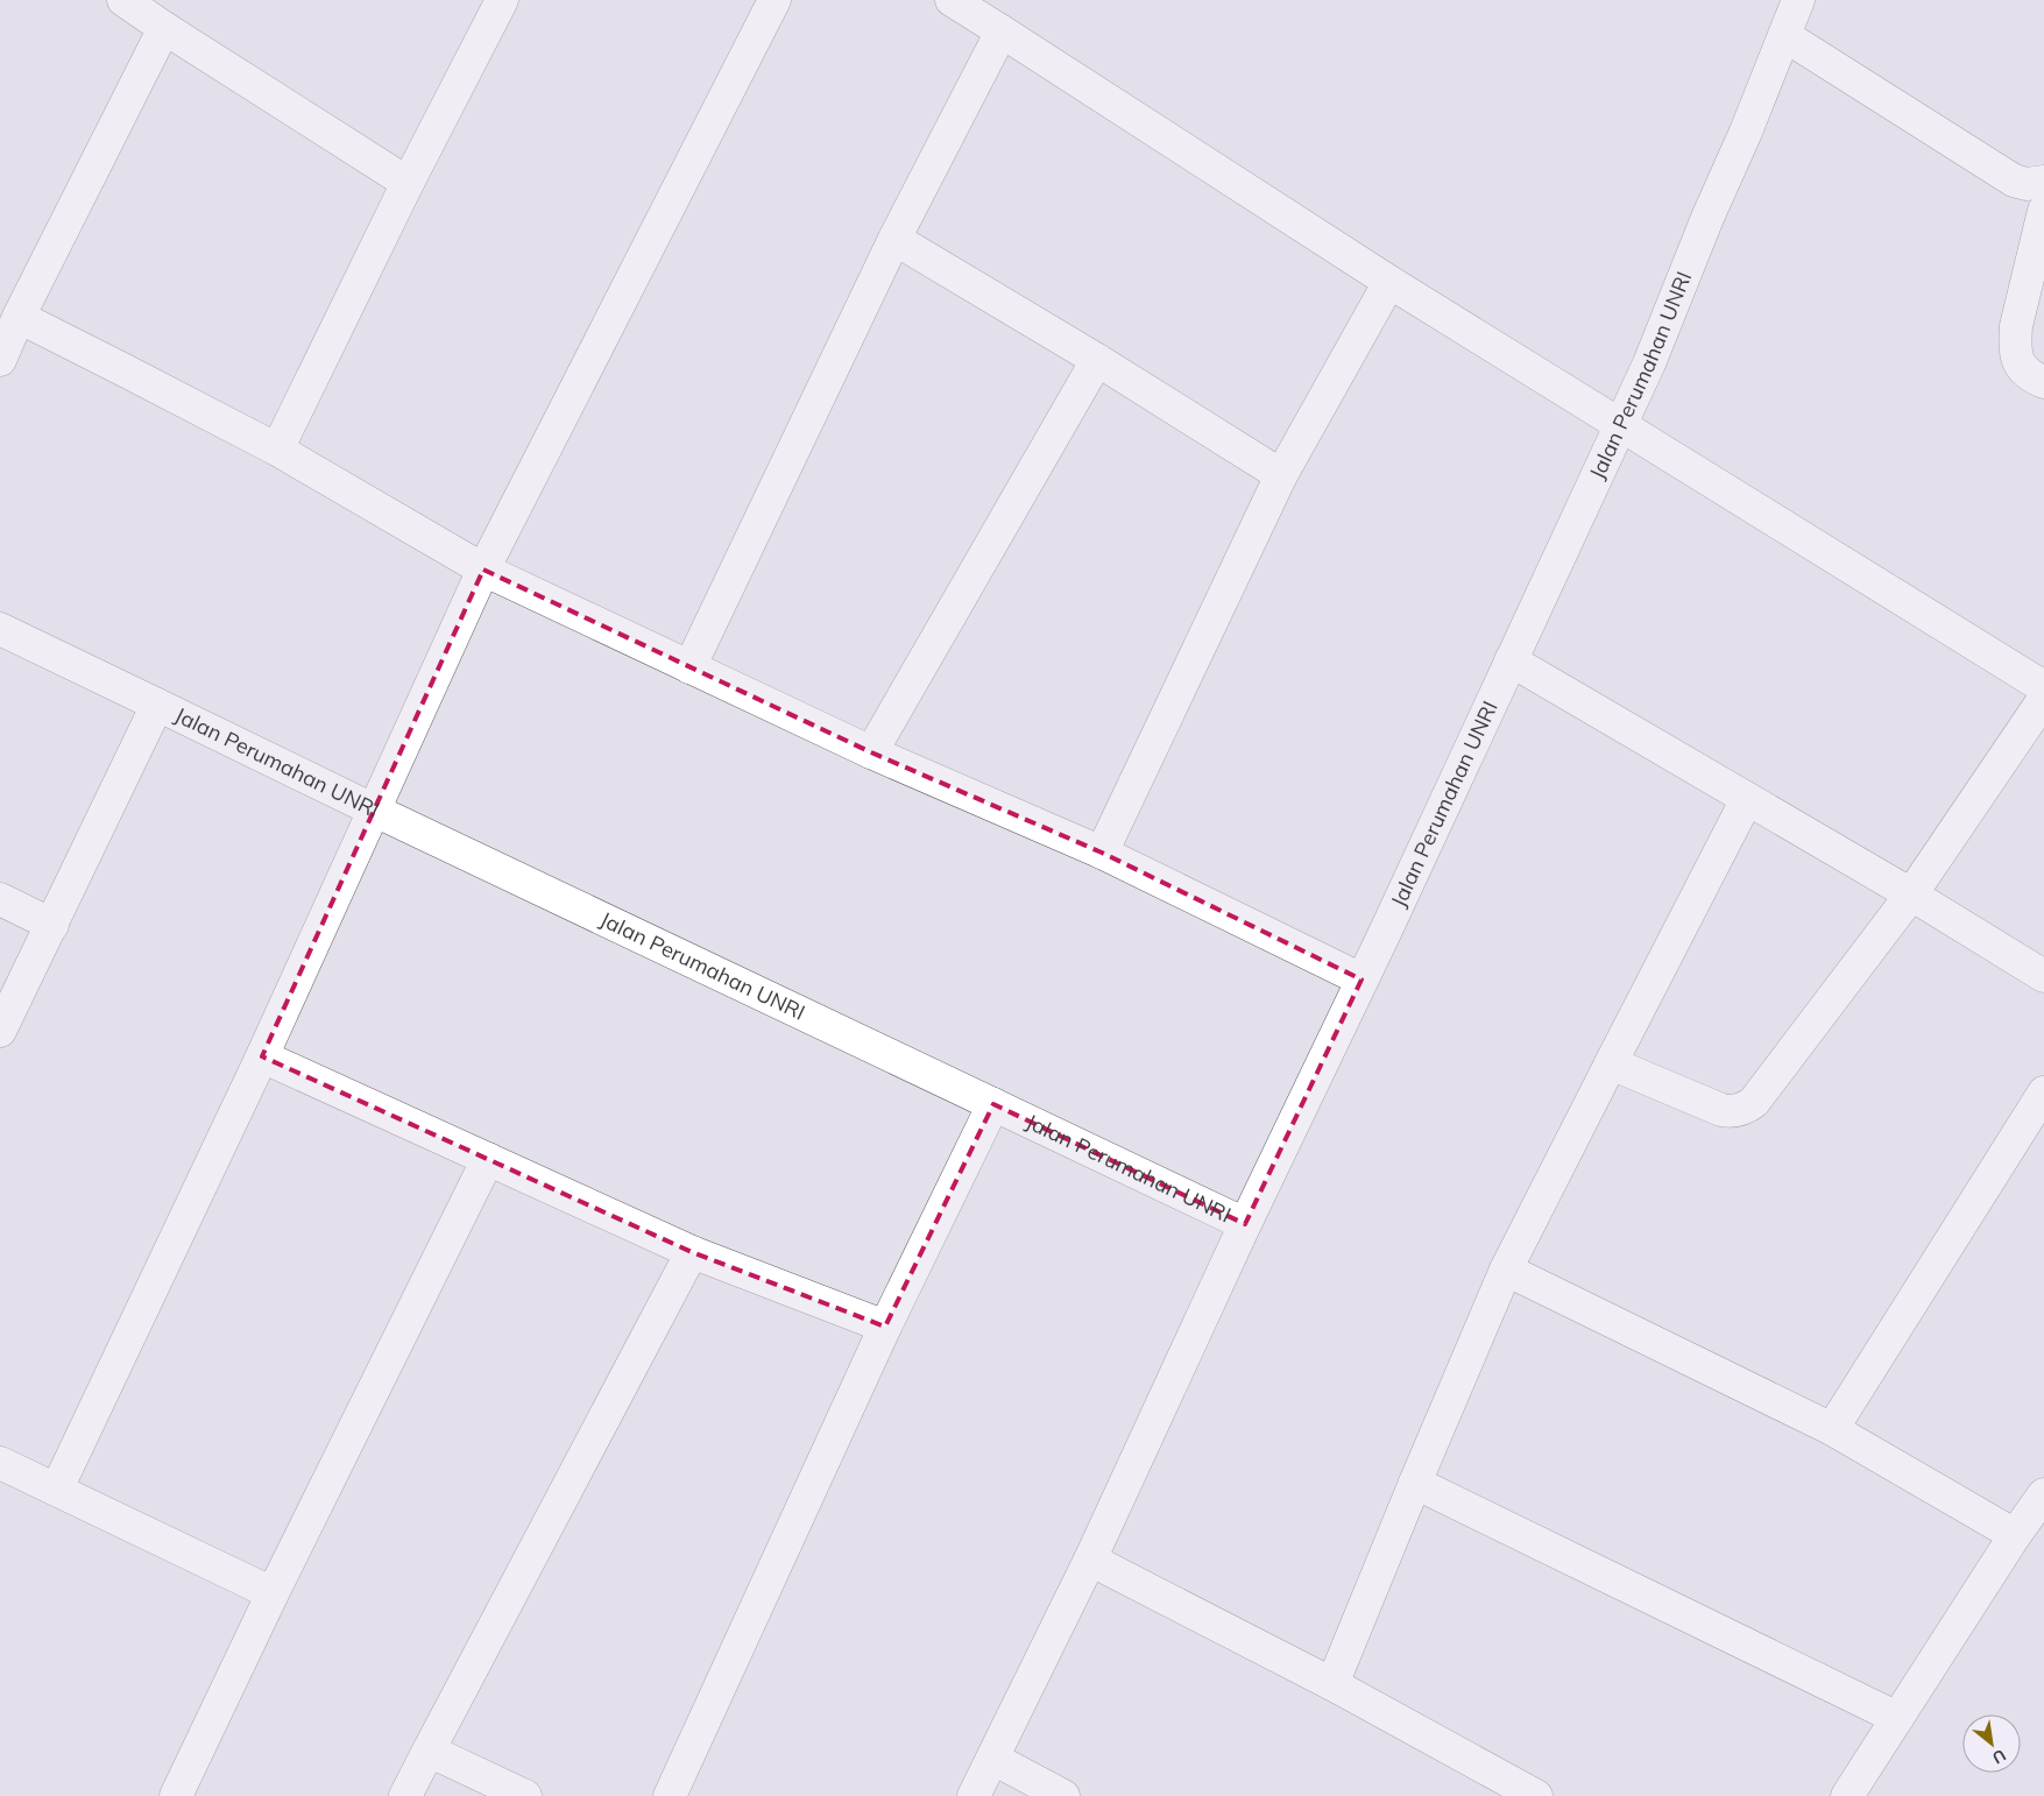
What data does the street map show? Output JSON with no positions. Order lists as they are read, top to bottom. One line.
{"streets":{"street":["Jalan Perumahan UNRI"]},"north":"bottom right"}
